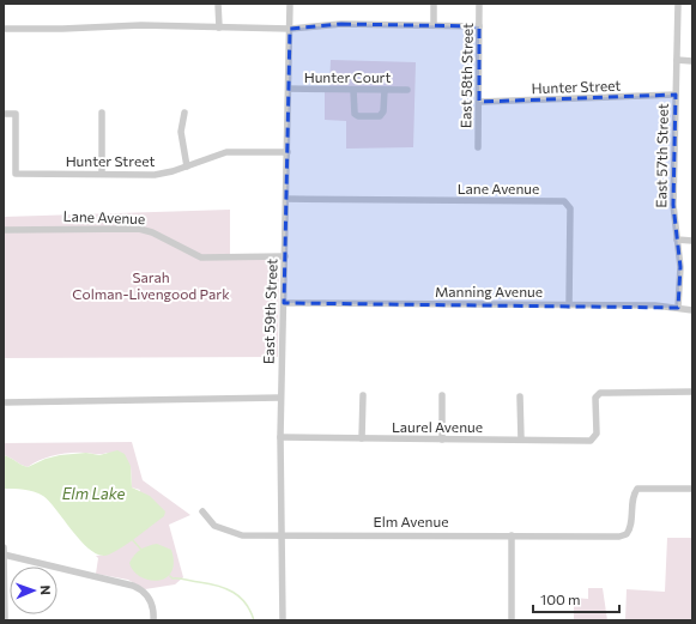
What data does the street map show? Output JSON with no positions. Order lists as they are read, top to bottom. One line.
{"streets":{"street":["East 58th Street","Hunter Court","Hunter Street","East 57th Street","Lane Avenue","Manning Avenue","East 59th Street","Laurel Avenue","Elm Avenue"]},"crossings":[["East 58th Street","Hunter Street"],["Hunter Court","East 59th Street"],["Hunter Street","East 57th Street"],["Hunter Street","East 59th Street"],["East 57th Street","Manning Avenue"],["Lane Avenue","Manning Avenue"],["Lane Avenue","East 59th Street"],["Manning Avenue","East 59th Street"],["East 59th Street","Laurel Avenue"],["East 59th Street","Elm Avenue"]],"water":["Elm Lake"],"parks":["Sarah Colman-Livengood Park"],"scale_bar":"100 m","north":"right"}
